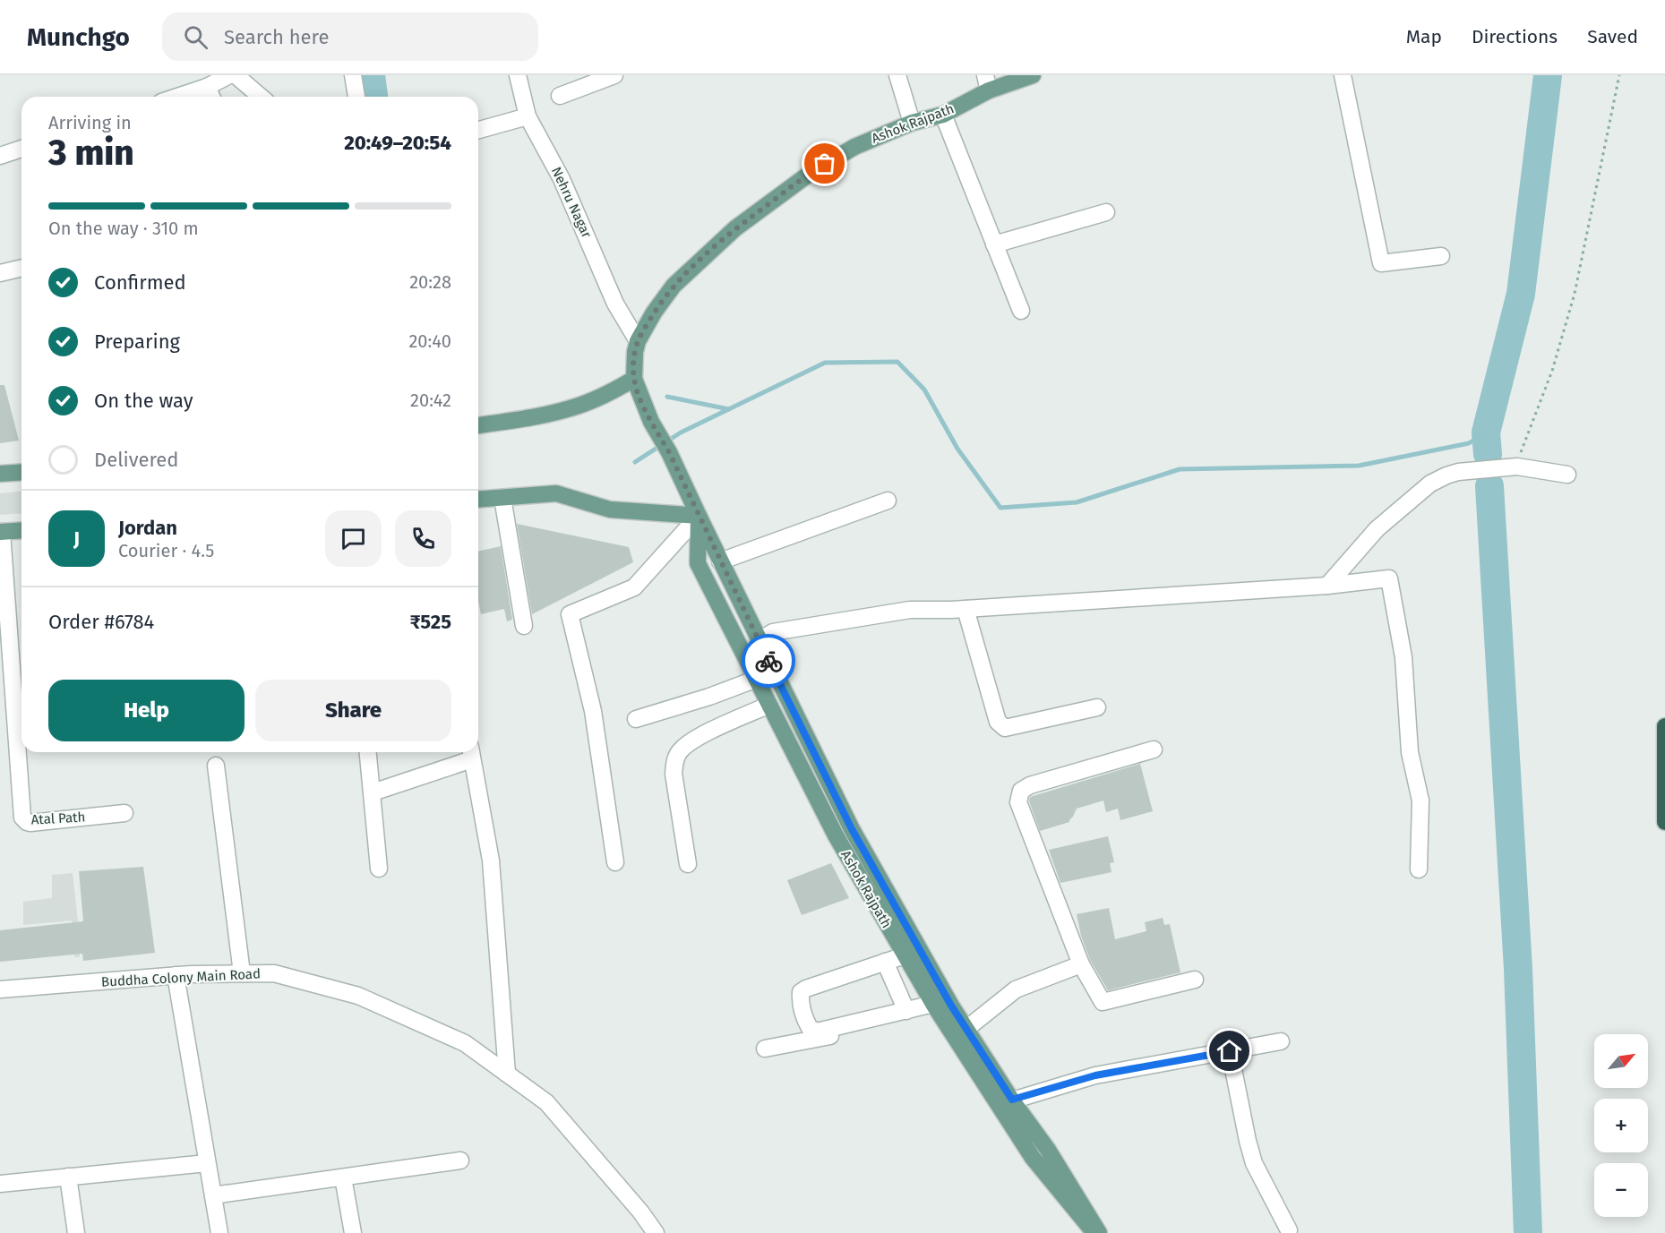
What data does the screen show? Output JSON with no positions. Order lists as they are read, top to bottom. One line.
{"streets":{"main road":["Ashok Rajpath"],"street":["Nehru Nagar","Atal Path","Buddha Colony Main Road"]},"crossings":[["Ashok Rajpath","Nehru Nagar"]],"north":"top right","page":{"header":"Munchgo","search":"Search here","nav":["Map","Directions","Saved"],"heading":["3 min","Arriving in","20:49–20:54"],"panel":["Jordan","Courier · 4.5","Order #6784","₹525"],"bar":"On the way · 310 m","list":[["Confirmed","20:28"],["Preparing","20:40"],["On the way","20:42"],"Delivered"],"round":"J","buttons":["Help","Share"],"map_buttons":["+","−"]}}
